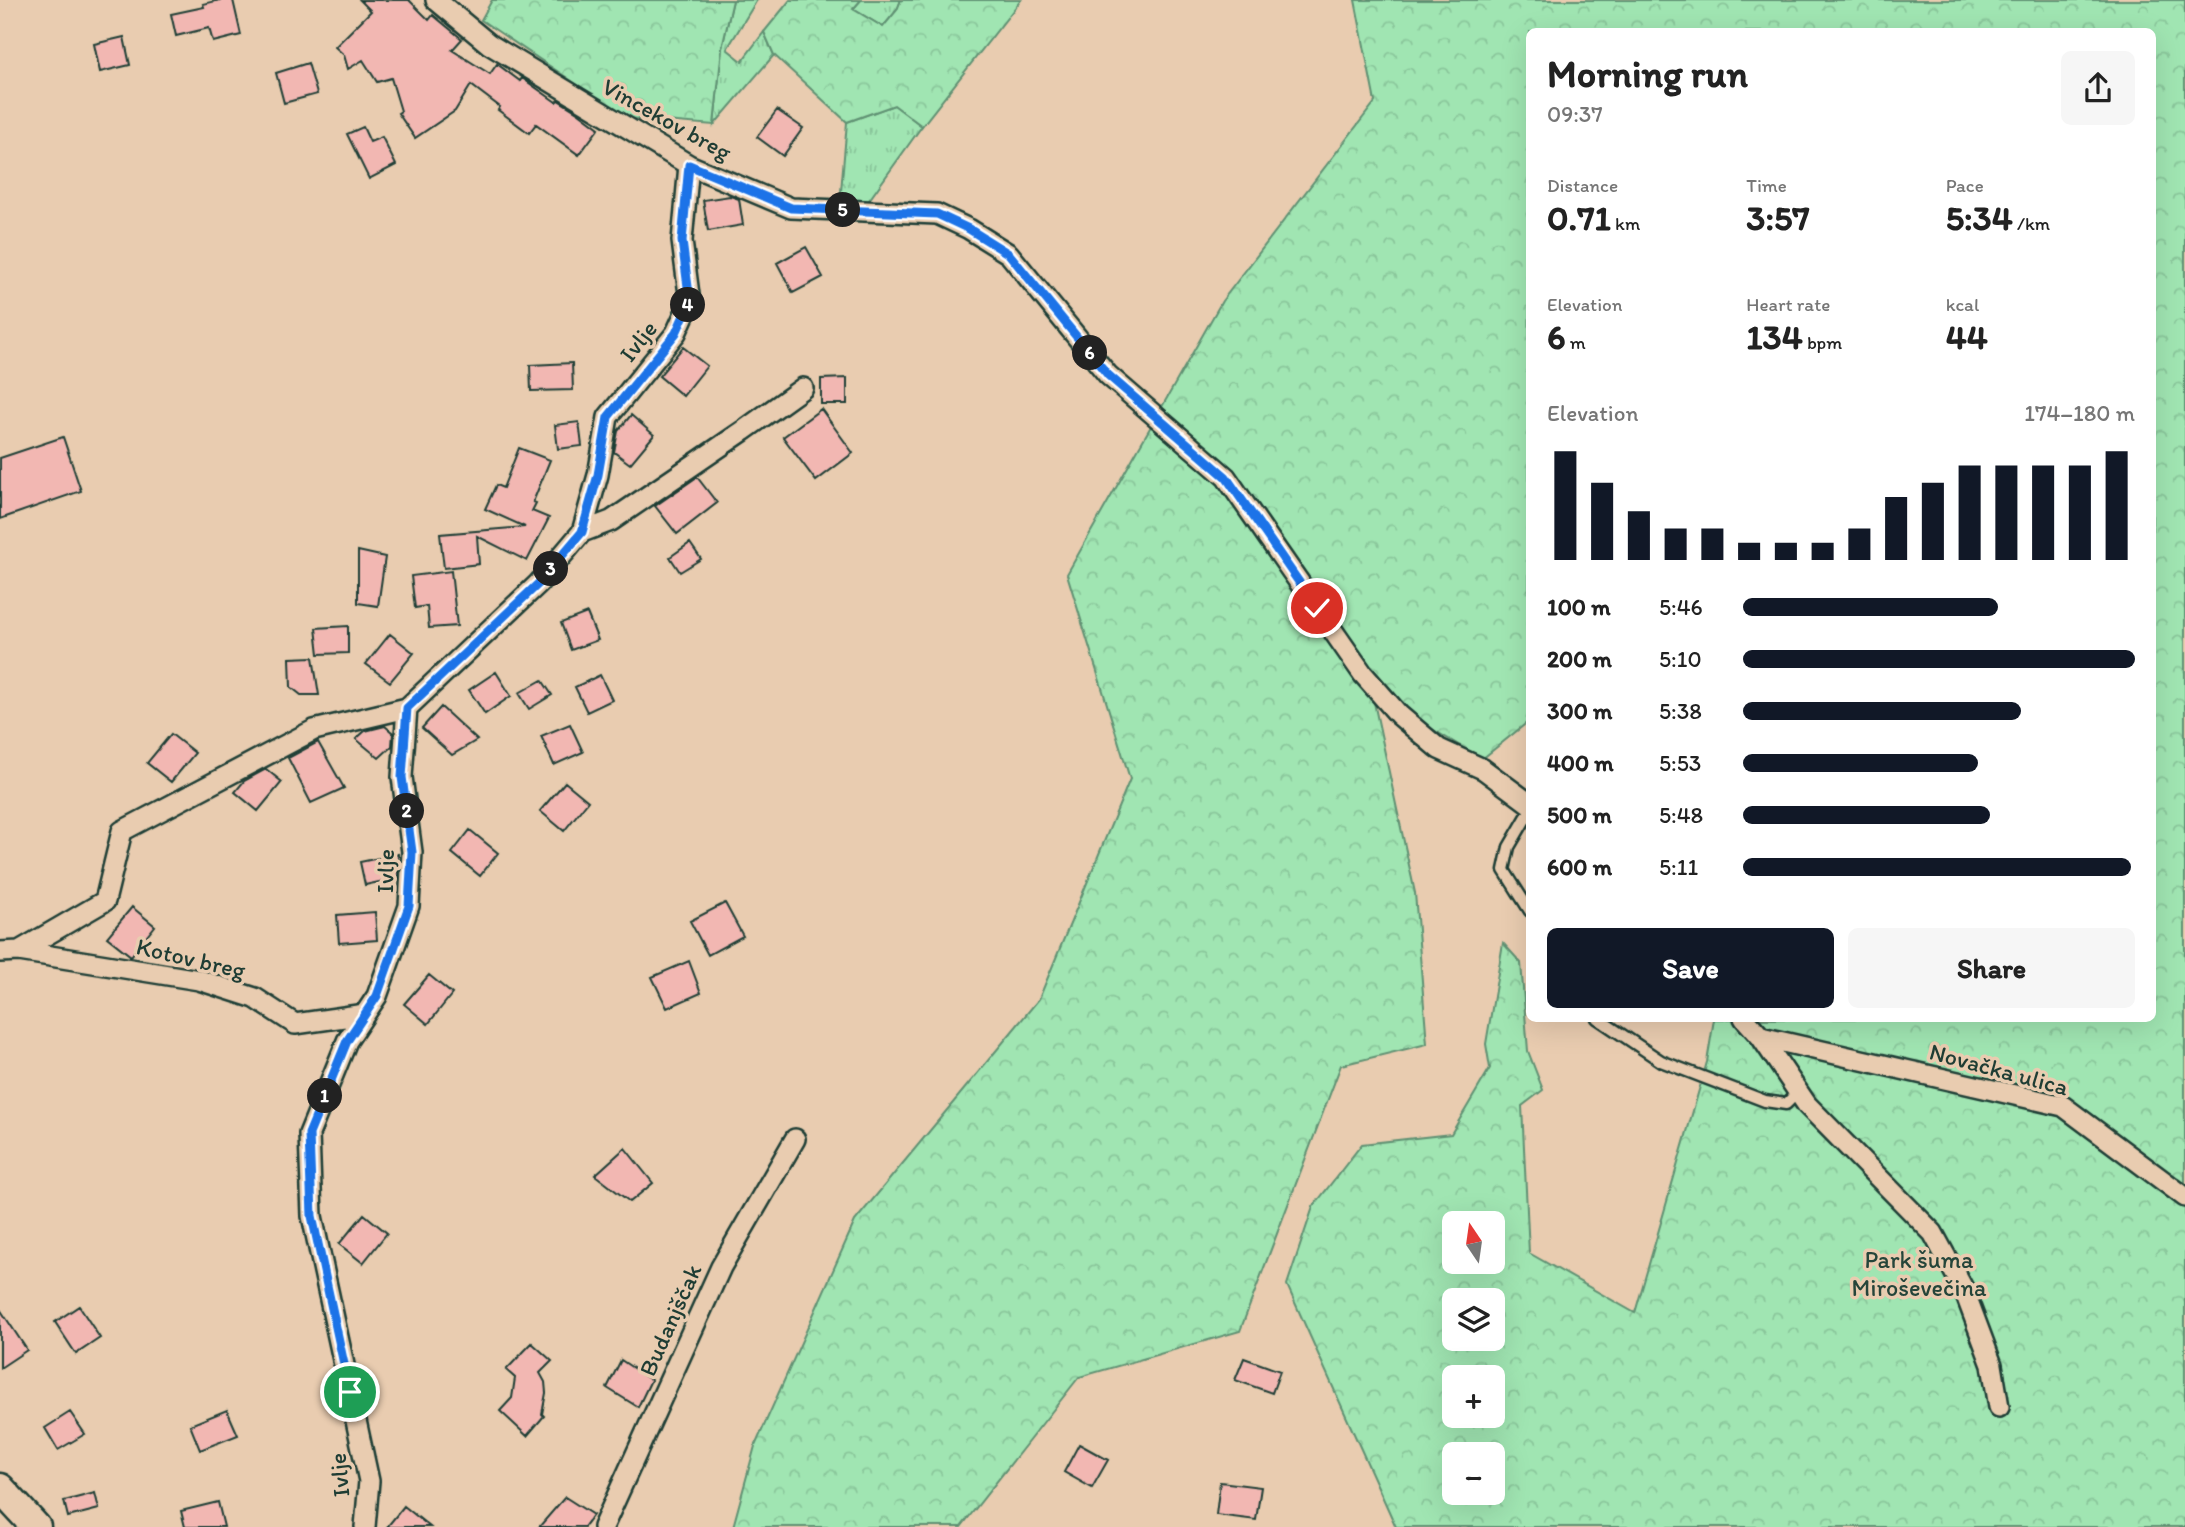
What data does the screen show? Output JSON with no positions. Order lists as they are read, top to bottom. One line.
{"streets":{"street":["Vincekov breg","Ivlje","Kotov breg","Novačka ulica","Budanjščak"]},"crossings":[["Vincekov breg","Ivlje"],["Ivlje","Kotov breg"]],"parks":["Park šuma Miroševečina"],"north":"top","page":{"heading":["Morning run","09:37"],"stats":[["Distance","0.71 km"],["Time","3:57"],["Pace","5:34 /km"],["Elevation","6 m"],["Heart rate","134 bpm"],["kcal","44"]],"pins":["5","4","6","3","2","1"],"chart":["Elevation","174–180 m"],"list":[{"name":"100 m","note":"5:46"},{"name":"200 m","note":"5:10"},{"name":"300 m","note":"5:38"},{"name":"400 m","note":"5:53"},{"name":"500 m","note":"5:48"},{"name":"600 m","note":"5:11"}],"buttons":["Save","Share"],"map_buttons":["+","−"]}}
